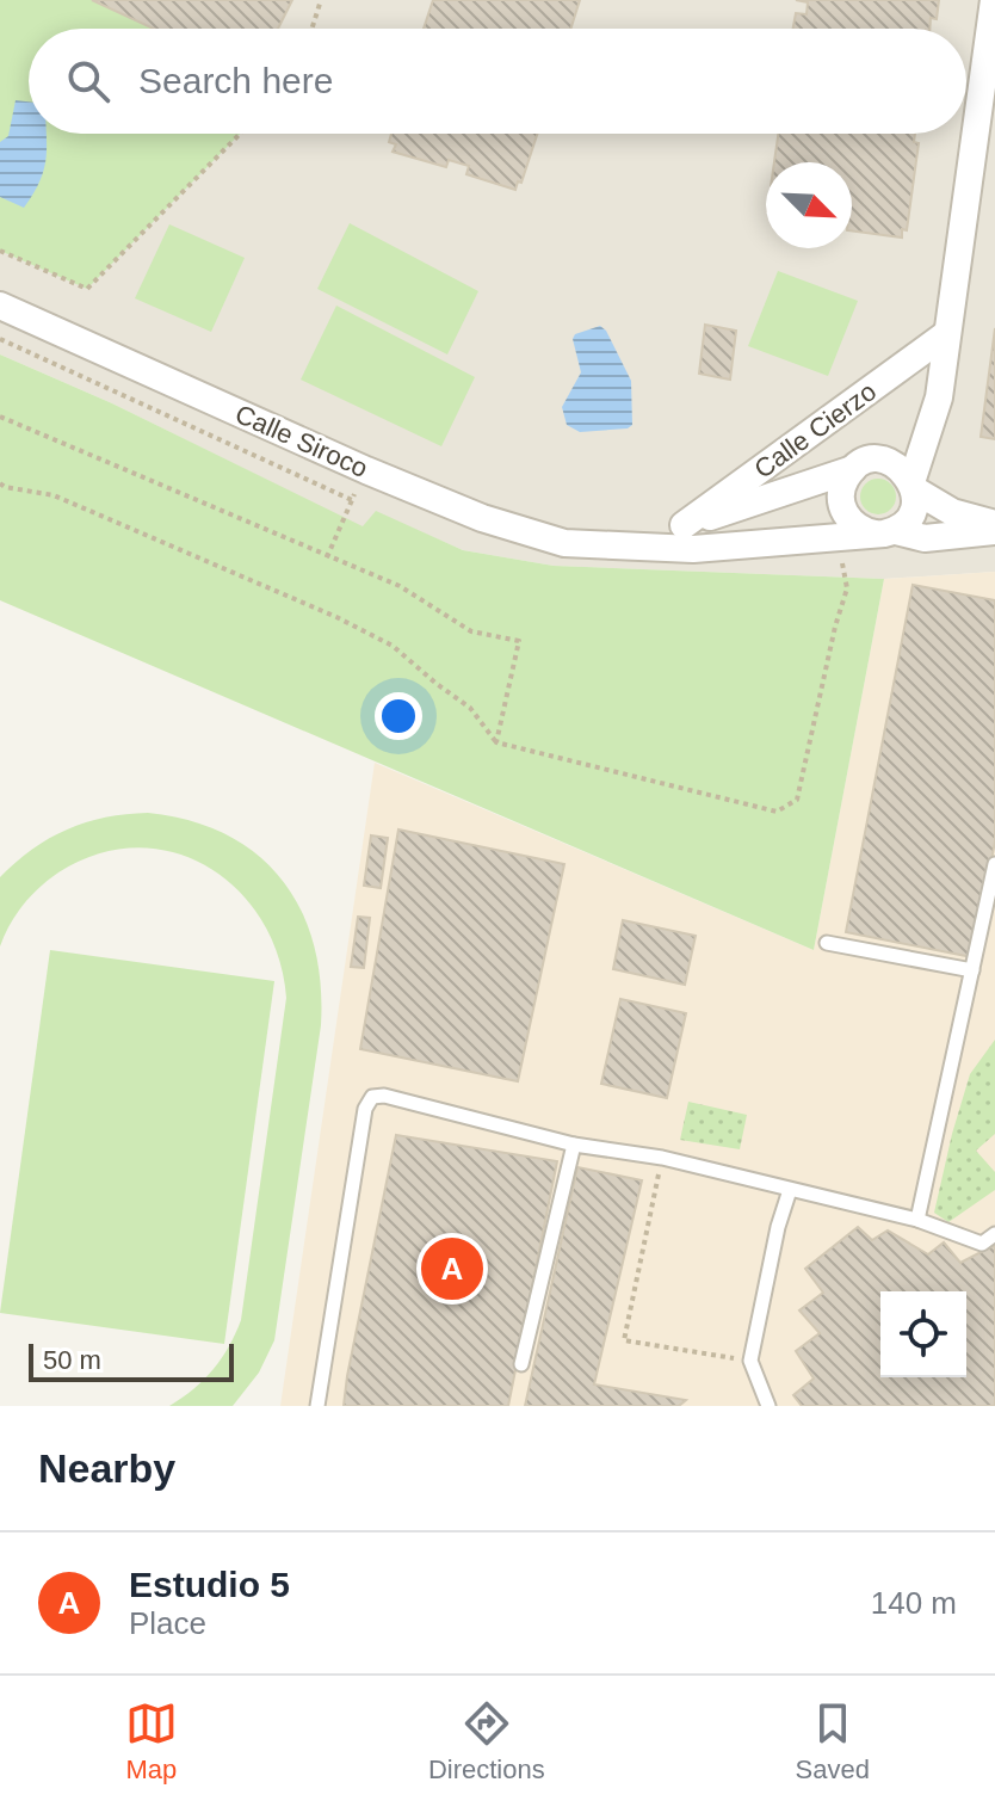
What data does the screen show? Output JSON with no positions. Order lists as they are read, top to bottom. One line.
{"streets":{"street":["Calle Cierzo","Calle Siroco"]},"crossings":[["Calle Cierzo","Calle Siroco"]],"scale_bar":"50 m","north":"bottom right","page":{"search":"Search here","pins":"A","scale":"50 m","heading":"Nearby","list":[{"mark":"A","name":"Estudio 5","note":"Place","value":"140 m"}],"nav":["Map","Directions","Saved"]}}
